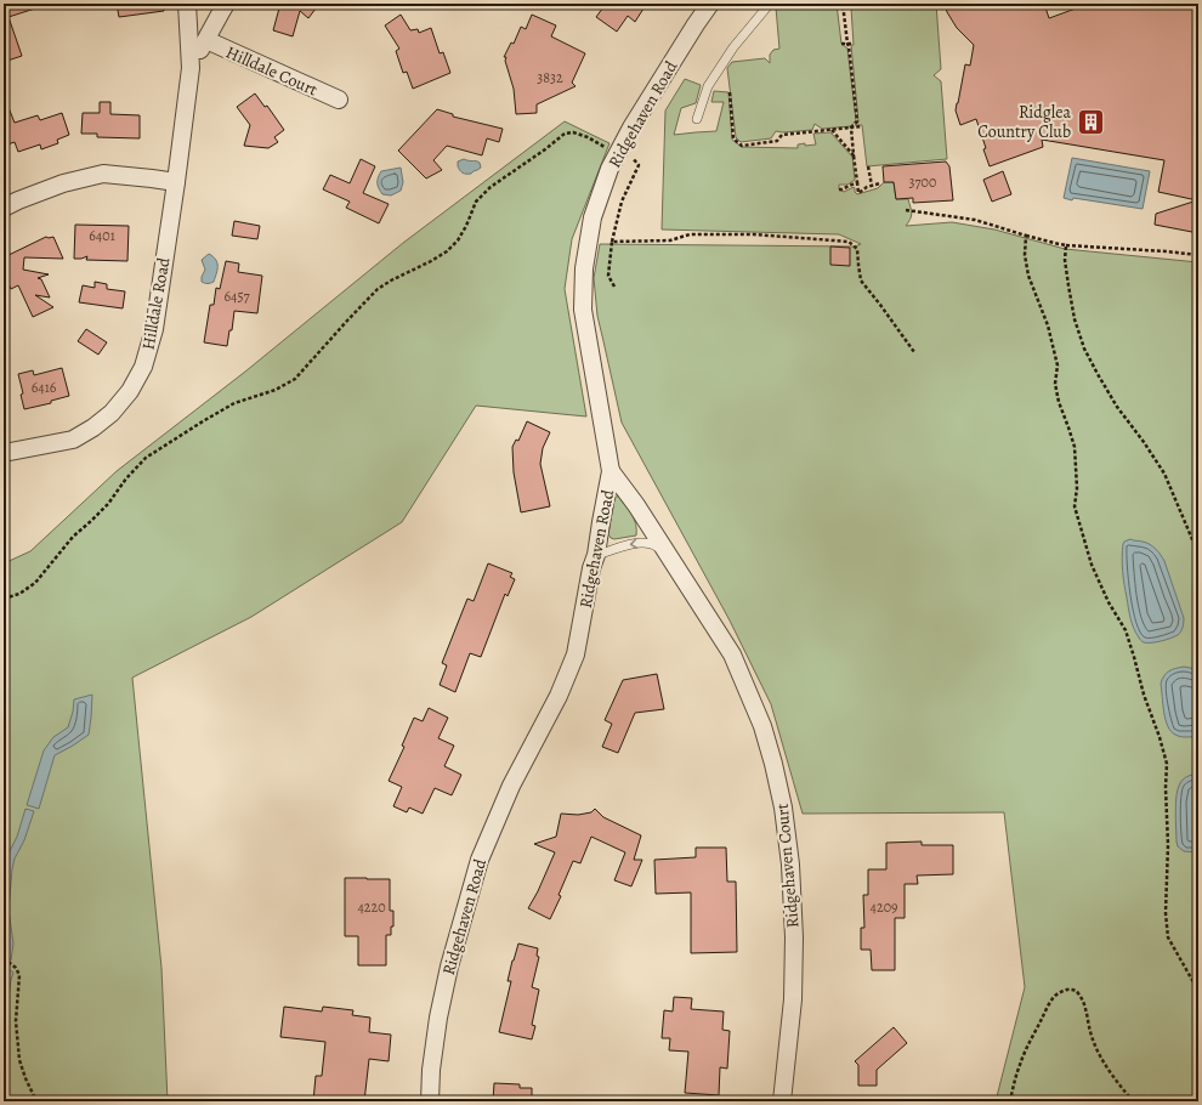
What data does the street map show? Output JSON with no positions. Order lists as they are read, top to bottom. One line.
{"streets":{"street":["Hilldale Court","Ridgehaven Road","Hilldale Road","Ridgehaven Court"]},"crossings":[["Hilldale Court","Hilldale Road"],["Ridgehaven Road","Ridgehaven Court"]],"places":{"building":["Ridglea Country Club"]},"house_numbers":["3832","3700","6401","6457","6416","4220","4209"]}
